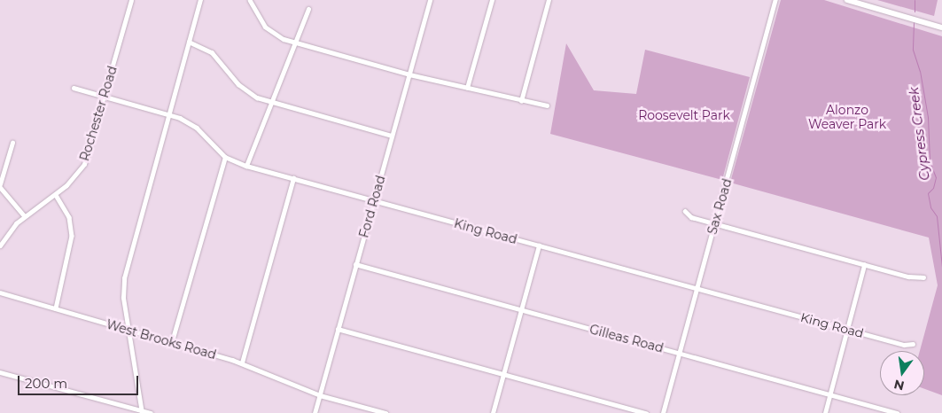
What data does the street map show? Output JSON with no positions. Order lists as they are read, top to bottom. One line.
{"streets":{"street":["Rochester Road","Ford Road","Sax Road","King Road","Gilleas Road","West Brooks Road"]},"crossings":[["Rochester Road","King Road"],["Ford Road","King Road"],["Ford Road","Gilleas Road"],["Ford Road","West Brooks Road"],["Sax Road","King Road"],["Sax Road","Gilleas Road"]],"water":["Cypress Creek"],"parks":["Alonzo Weaver Park","Roosevelt Park"],"scale_bar":"200 m","north":"bottom"}
